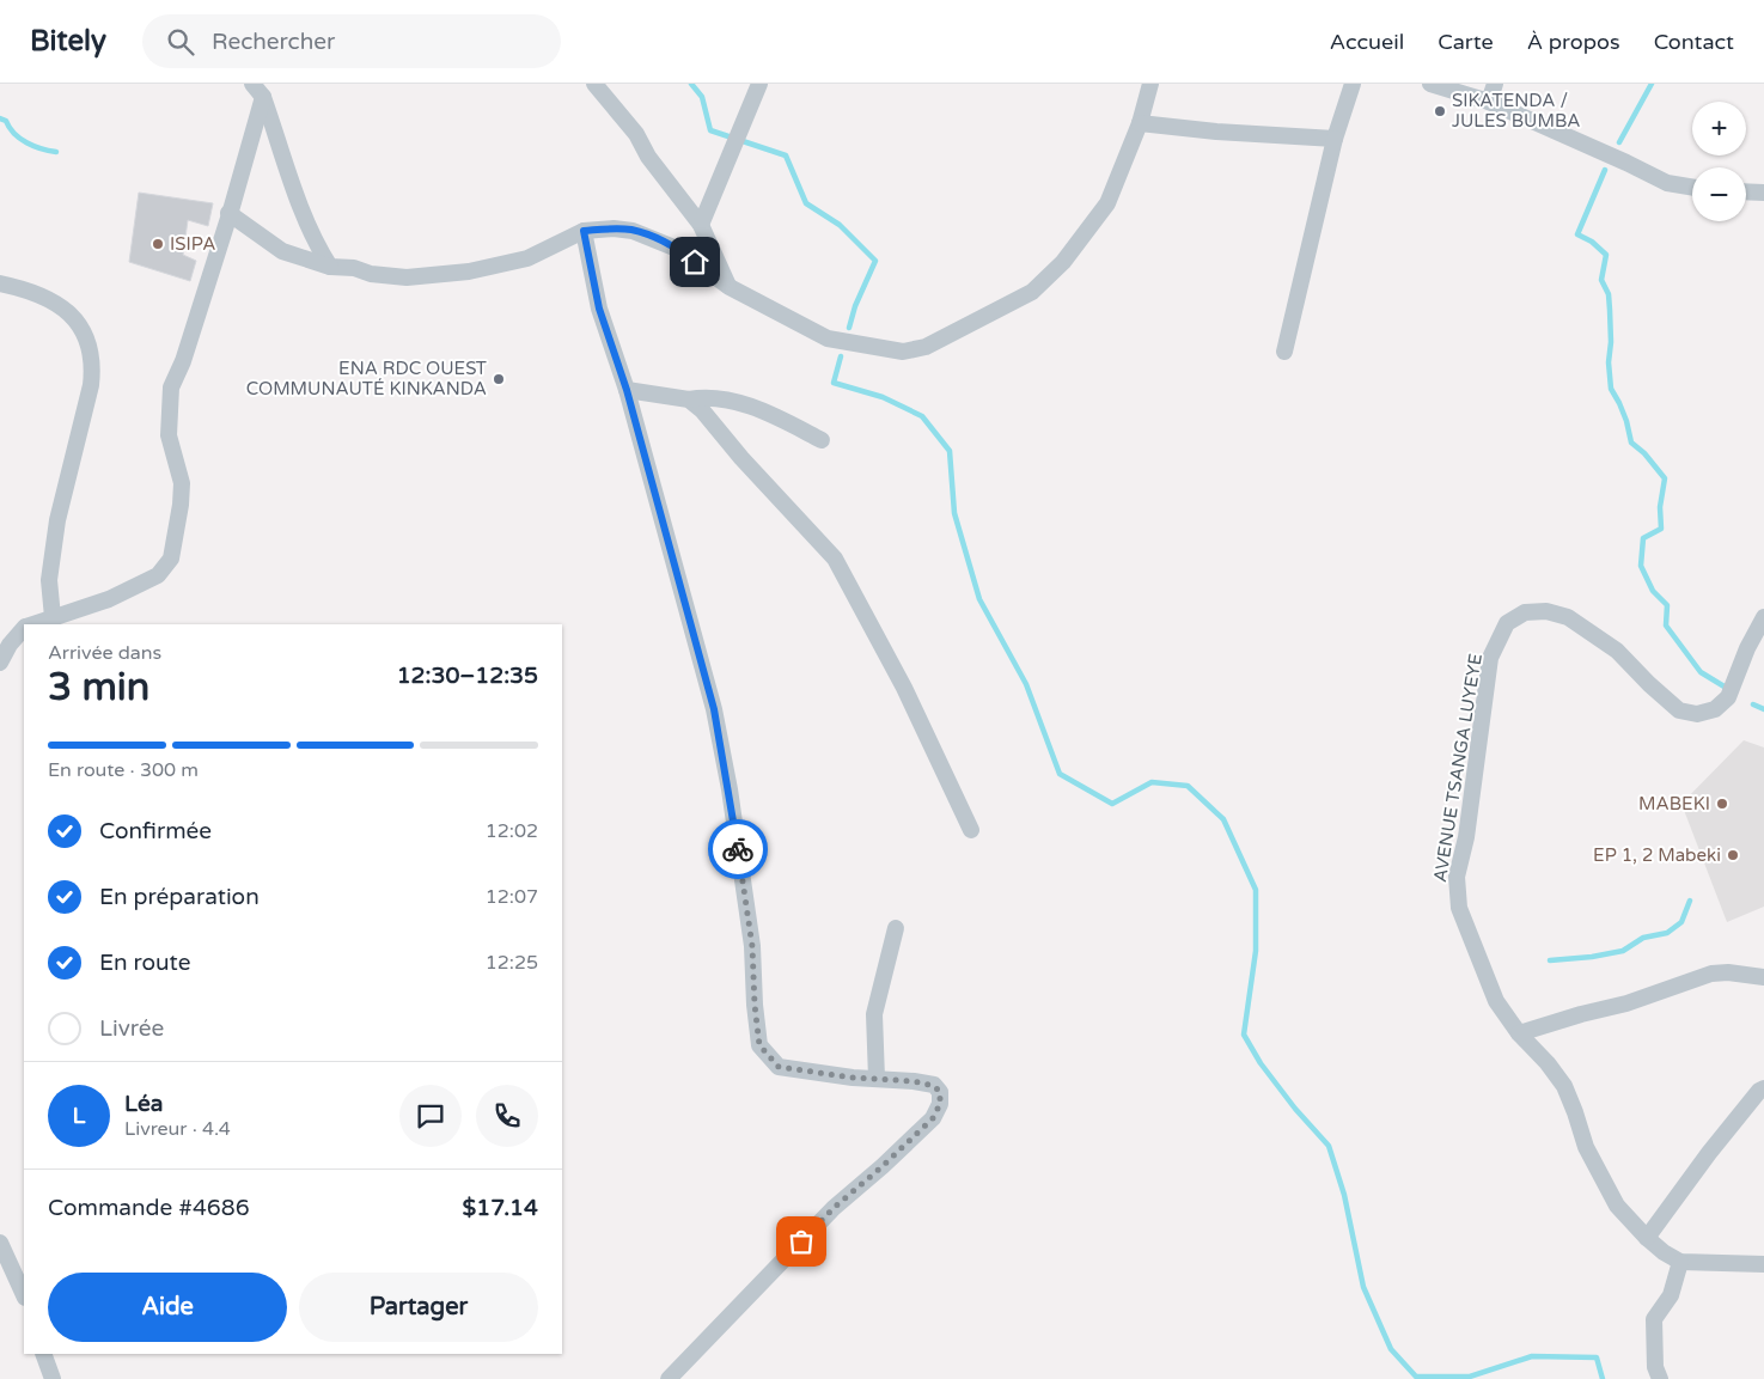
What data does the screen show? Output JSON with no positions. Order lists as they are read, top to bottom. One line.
{"streets":{"street":["AVENUE TSANGA LUYEYE"]},"places":["SIKATENDA / JULES BUMBA","ISIPA","ENA RDC OUEST COMMUNAUTÉ KINKANDA","MABEKI","EP 1, 2 Mabeki"],"page":{"header":"Bitely","search":"Rechercher","nav":["Accueil","Carte","À propos","Contact"],"map_buttons":["+","−"],"heading":["3 min","Arrivée dans","12:30–12:35"],"panel":["Léa","Livreur · 4.4","Commande #4686","$17.14"],"bar":"En route · 300 m","list":[["Confirmée","12:02"],["En préparation","12:07"],["En route","12:25"],"Livrée"],"round":"L","buttons":["Aide","Partager"]}}
